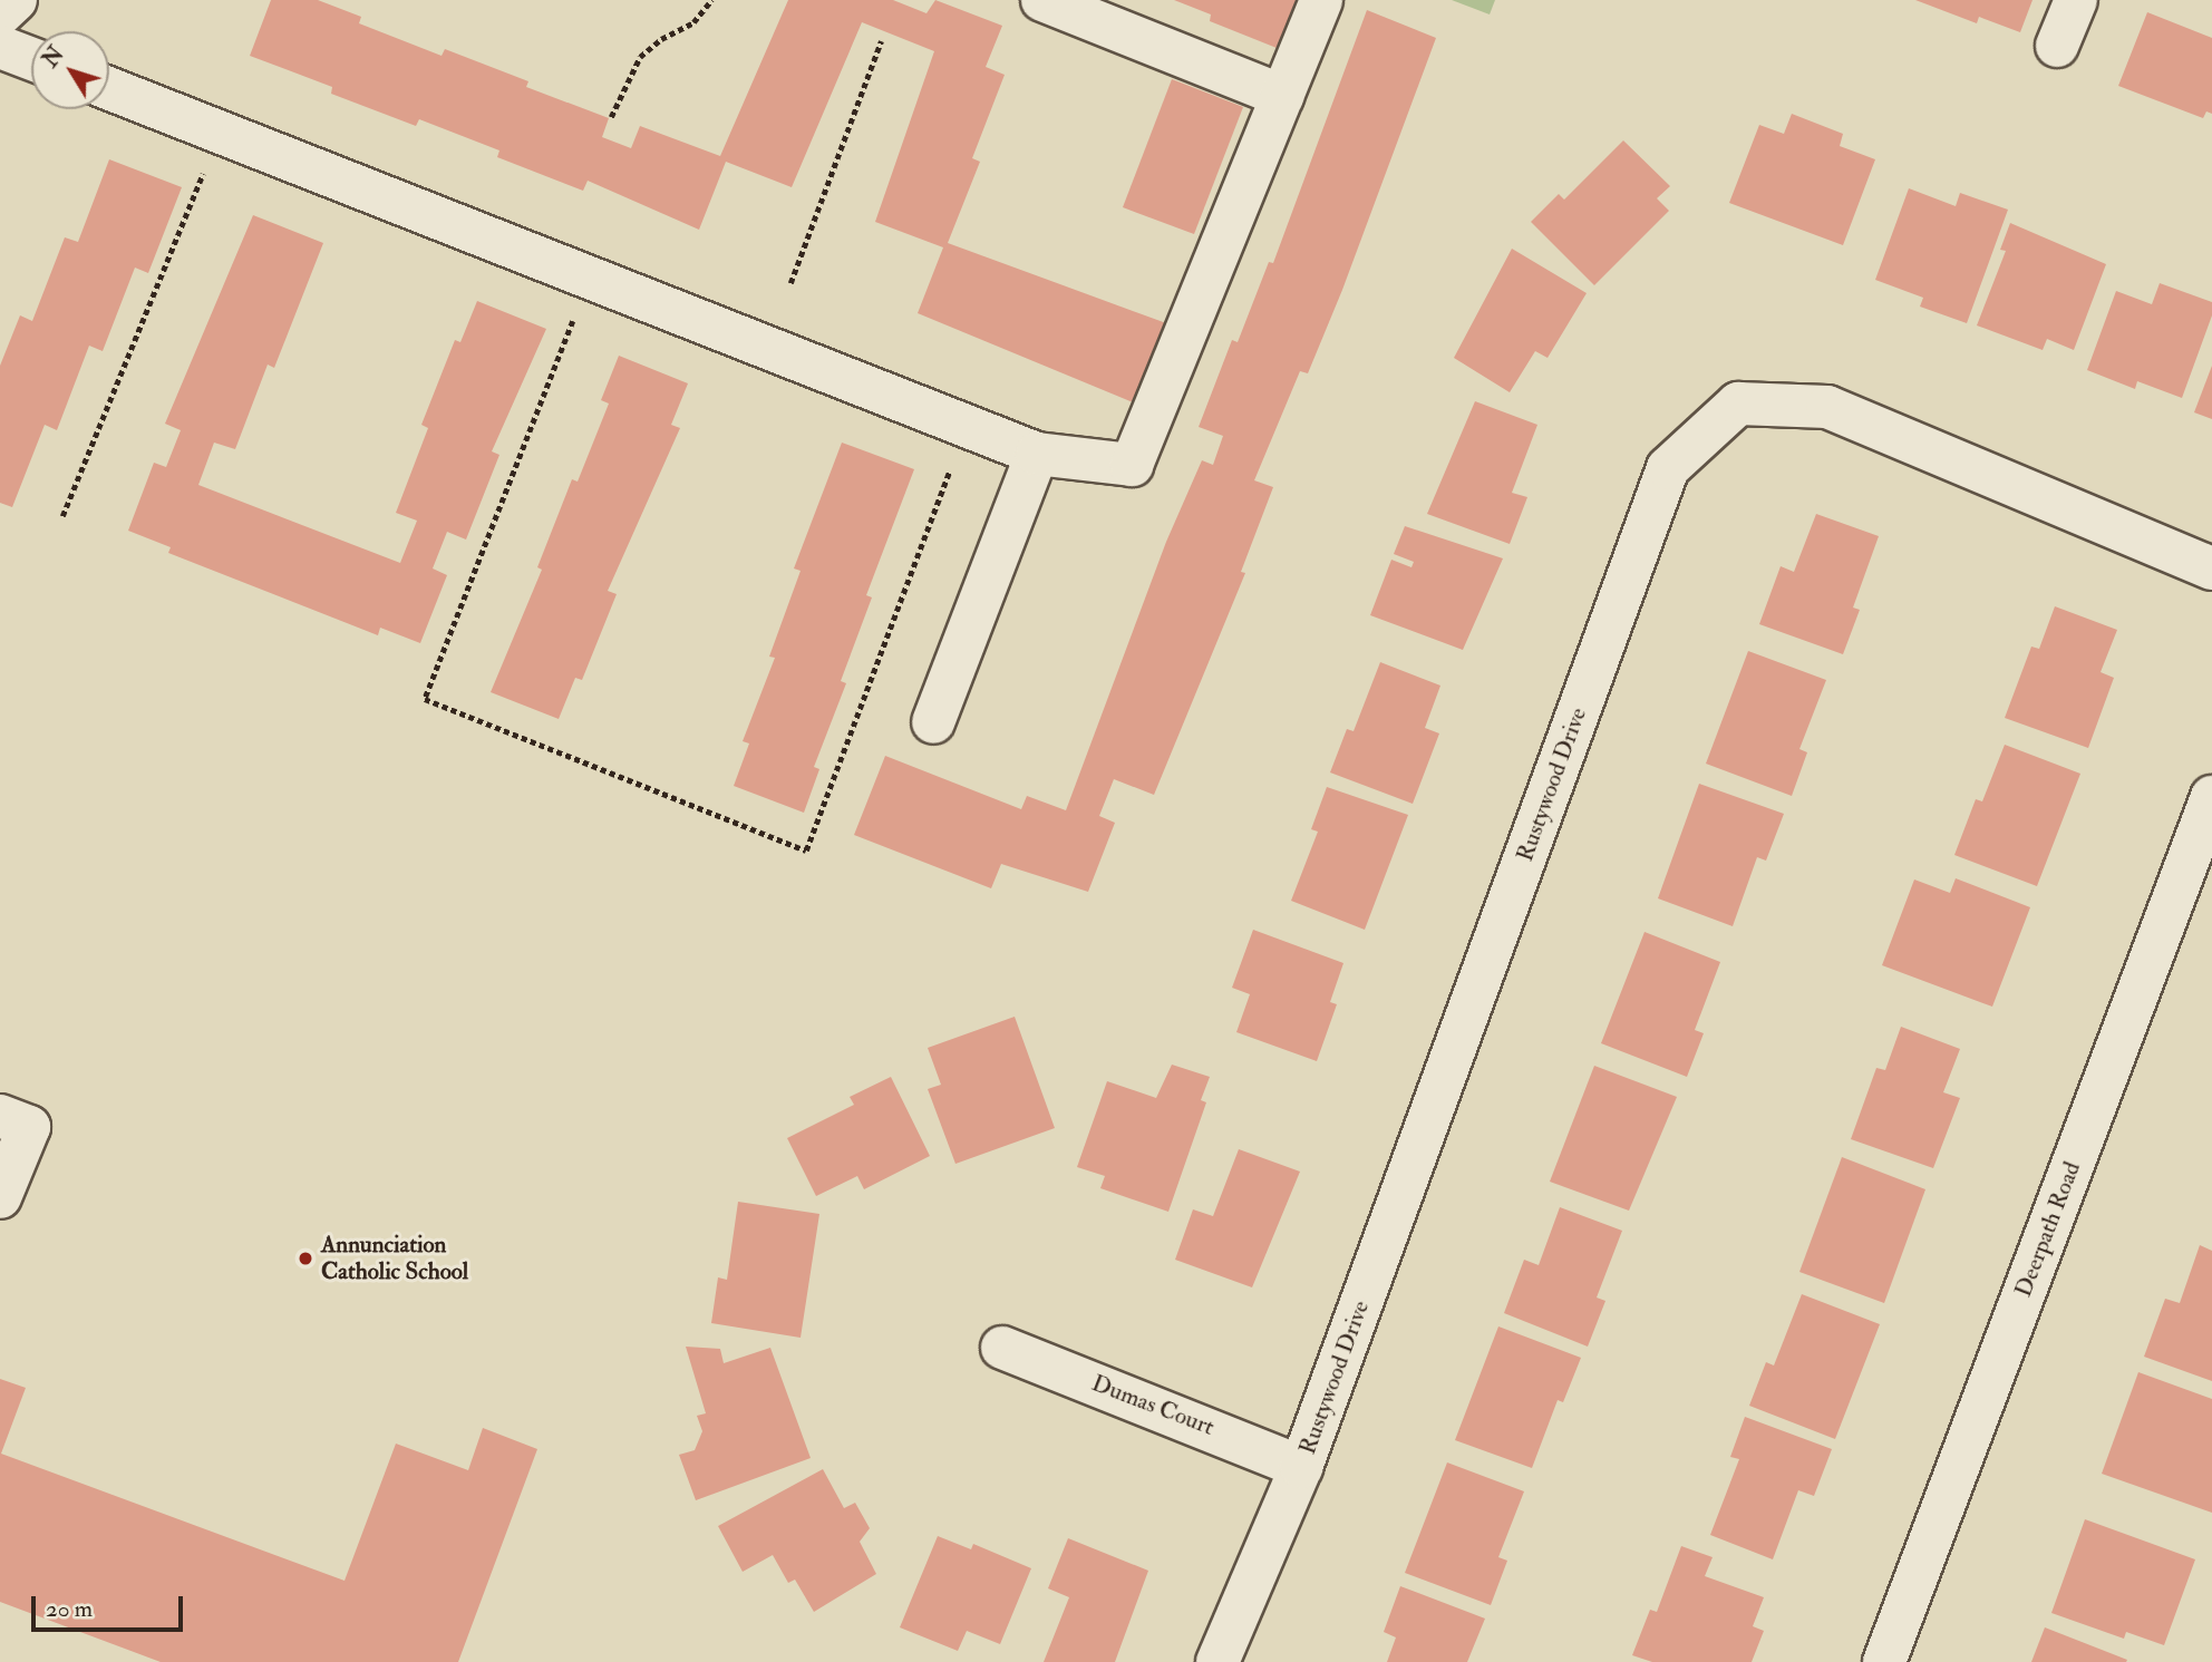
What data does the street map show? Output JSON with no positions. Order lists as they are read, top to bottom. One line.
{"streets":{"street":["Rustywood Drive","Deerpath Road","Dumas Court"]},"crossings":[["Rustywood Drive","Dumas Court"]],"places":["Annunciation Catholic School"],"scale_bar":"20 m","north":"top left"}
